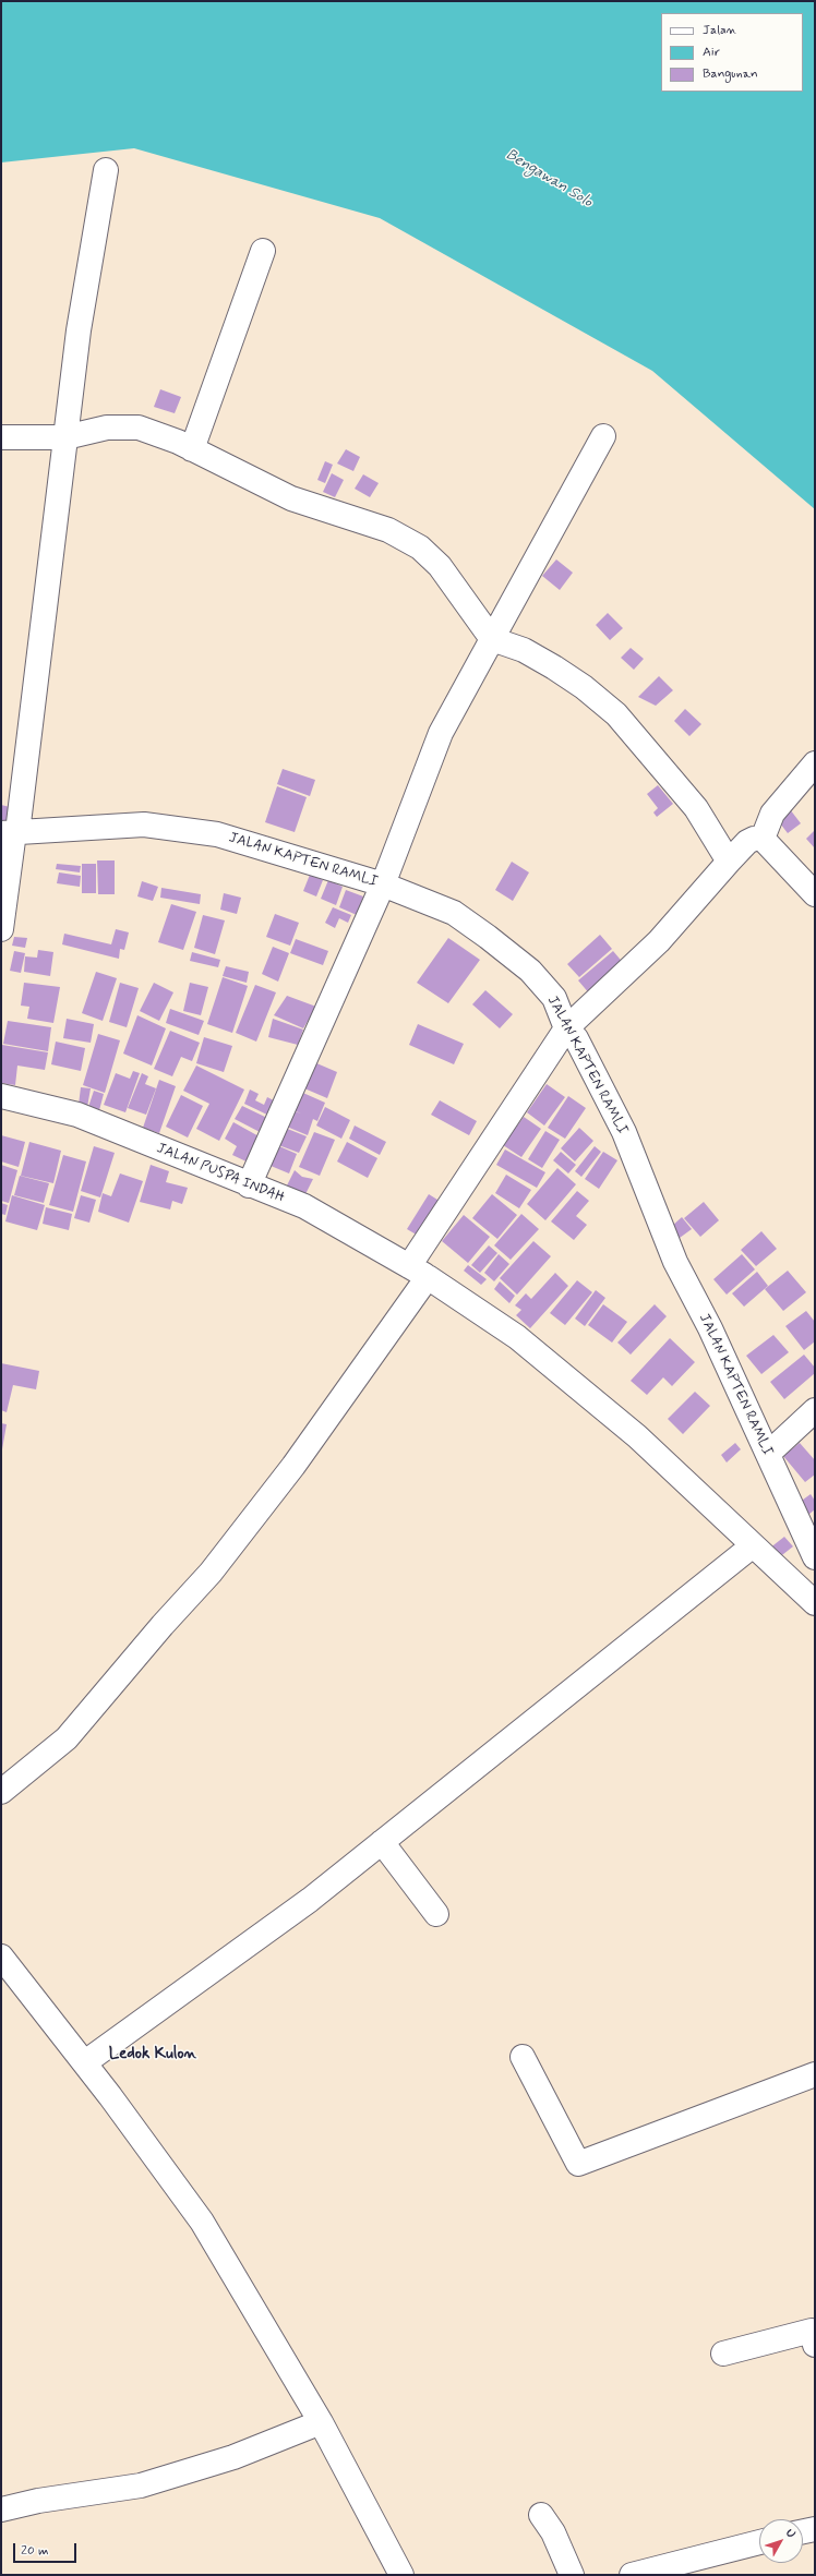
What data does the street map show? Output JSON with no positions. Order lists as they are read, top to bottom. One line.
{"streets":{"street":["JALAN KAPTEN RAMLI","JALAN PUSPA INDAH"]},"districts":["Ledok Kulon"],"water":["Bengawan Solo"],"legend":["Jalan","Air","Bangunan"],"scale_bar":"20 m","north":"top right"}
